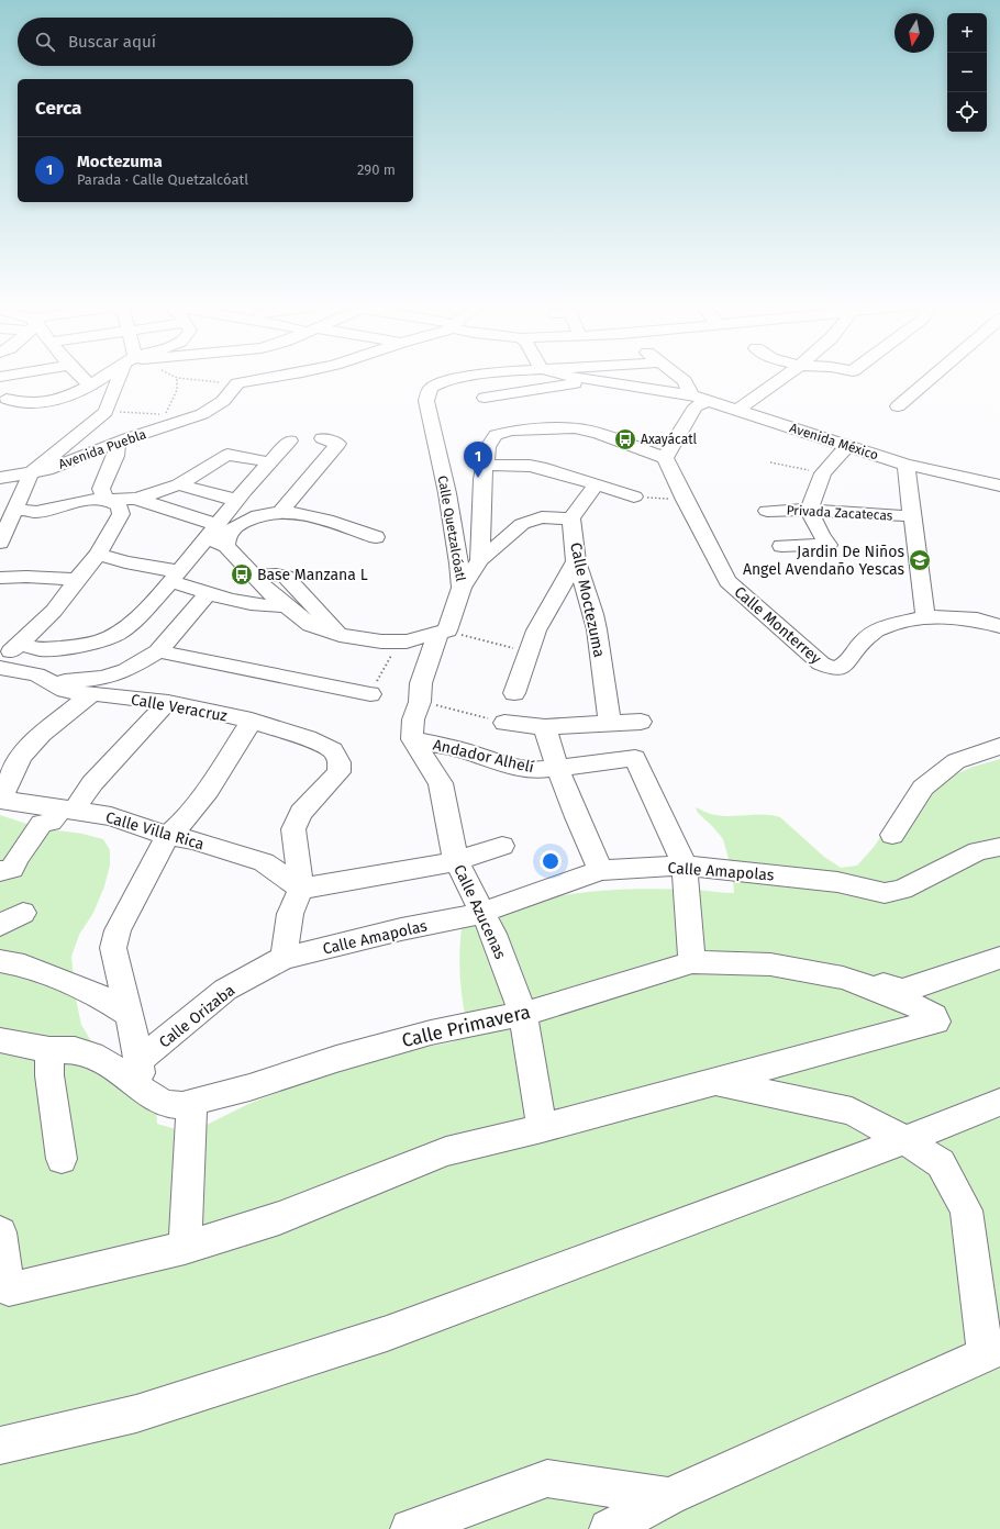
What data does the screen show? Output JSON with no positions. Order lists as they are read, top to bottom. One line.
{"streets":{"street":["Avenida México","Avenida Puebla","Privada Zacatecas","Calle Quetzalcóatl","Calle Moctezuma","Calle Monterrey","Calle Veracruz","Andador Alhelí","Calle Villa Rica","Calle Amapolas","Calle Azucenas","Calle Orizaba","Calle Primavera"]},"crossings":[["Calle Quetzalcóatl","Calle Monterrey"],["Calle Veracruz","Calle Villa Rica"],["Andador Alhelí","Calle Amapolas"],["Andador Alhelí","Calle Azucenas"],["Calle Amapolas","Calle Azucenas"],["Calle Amapolas","Calle Orizaba"],["Calle Azucenas","Calle Primavera"]],"places":{"bus stop":["Axayácatl","Base Manzana L"],"school or university":["Jardin De Niños Angel Avendaño Yescas"]},"north":"bottom","page":{"map_buttons":["+","−"],"search":"Buscar aquí","heading":"Cerca","list":[{"mark":"1","name":"Moctezuma","note":"Parada · Calle Quetzalcóatl","value":"290 m"}],"pins":"1"}}
